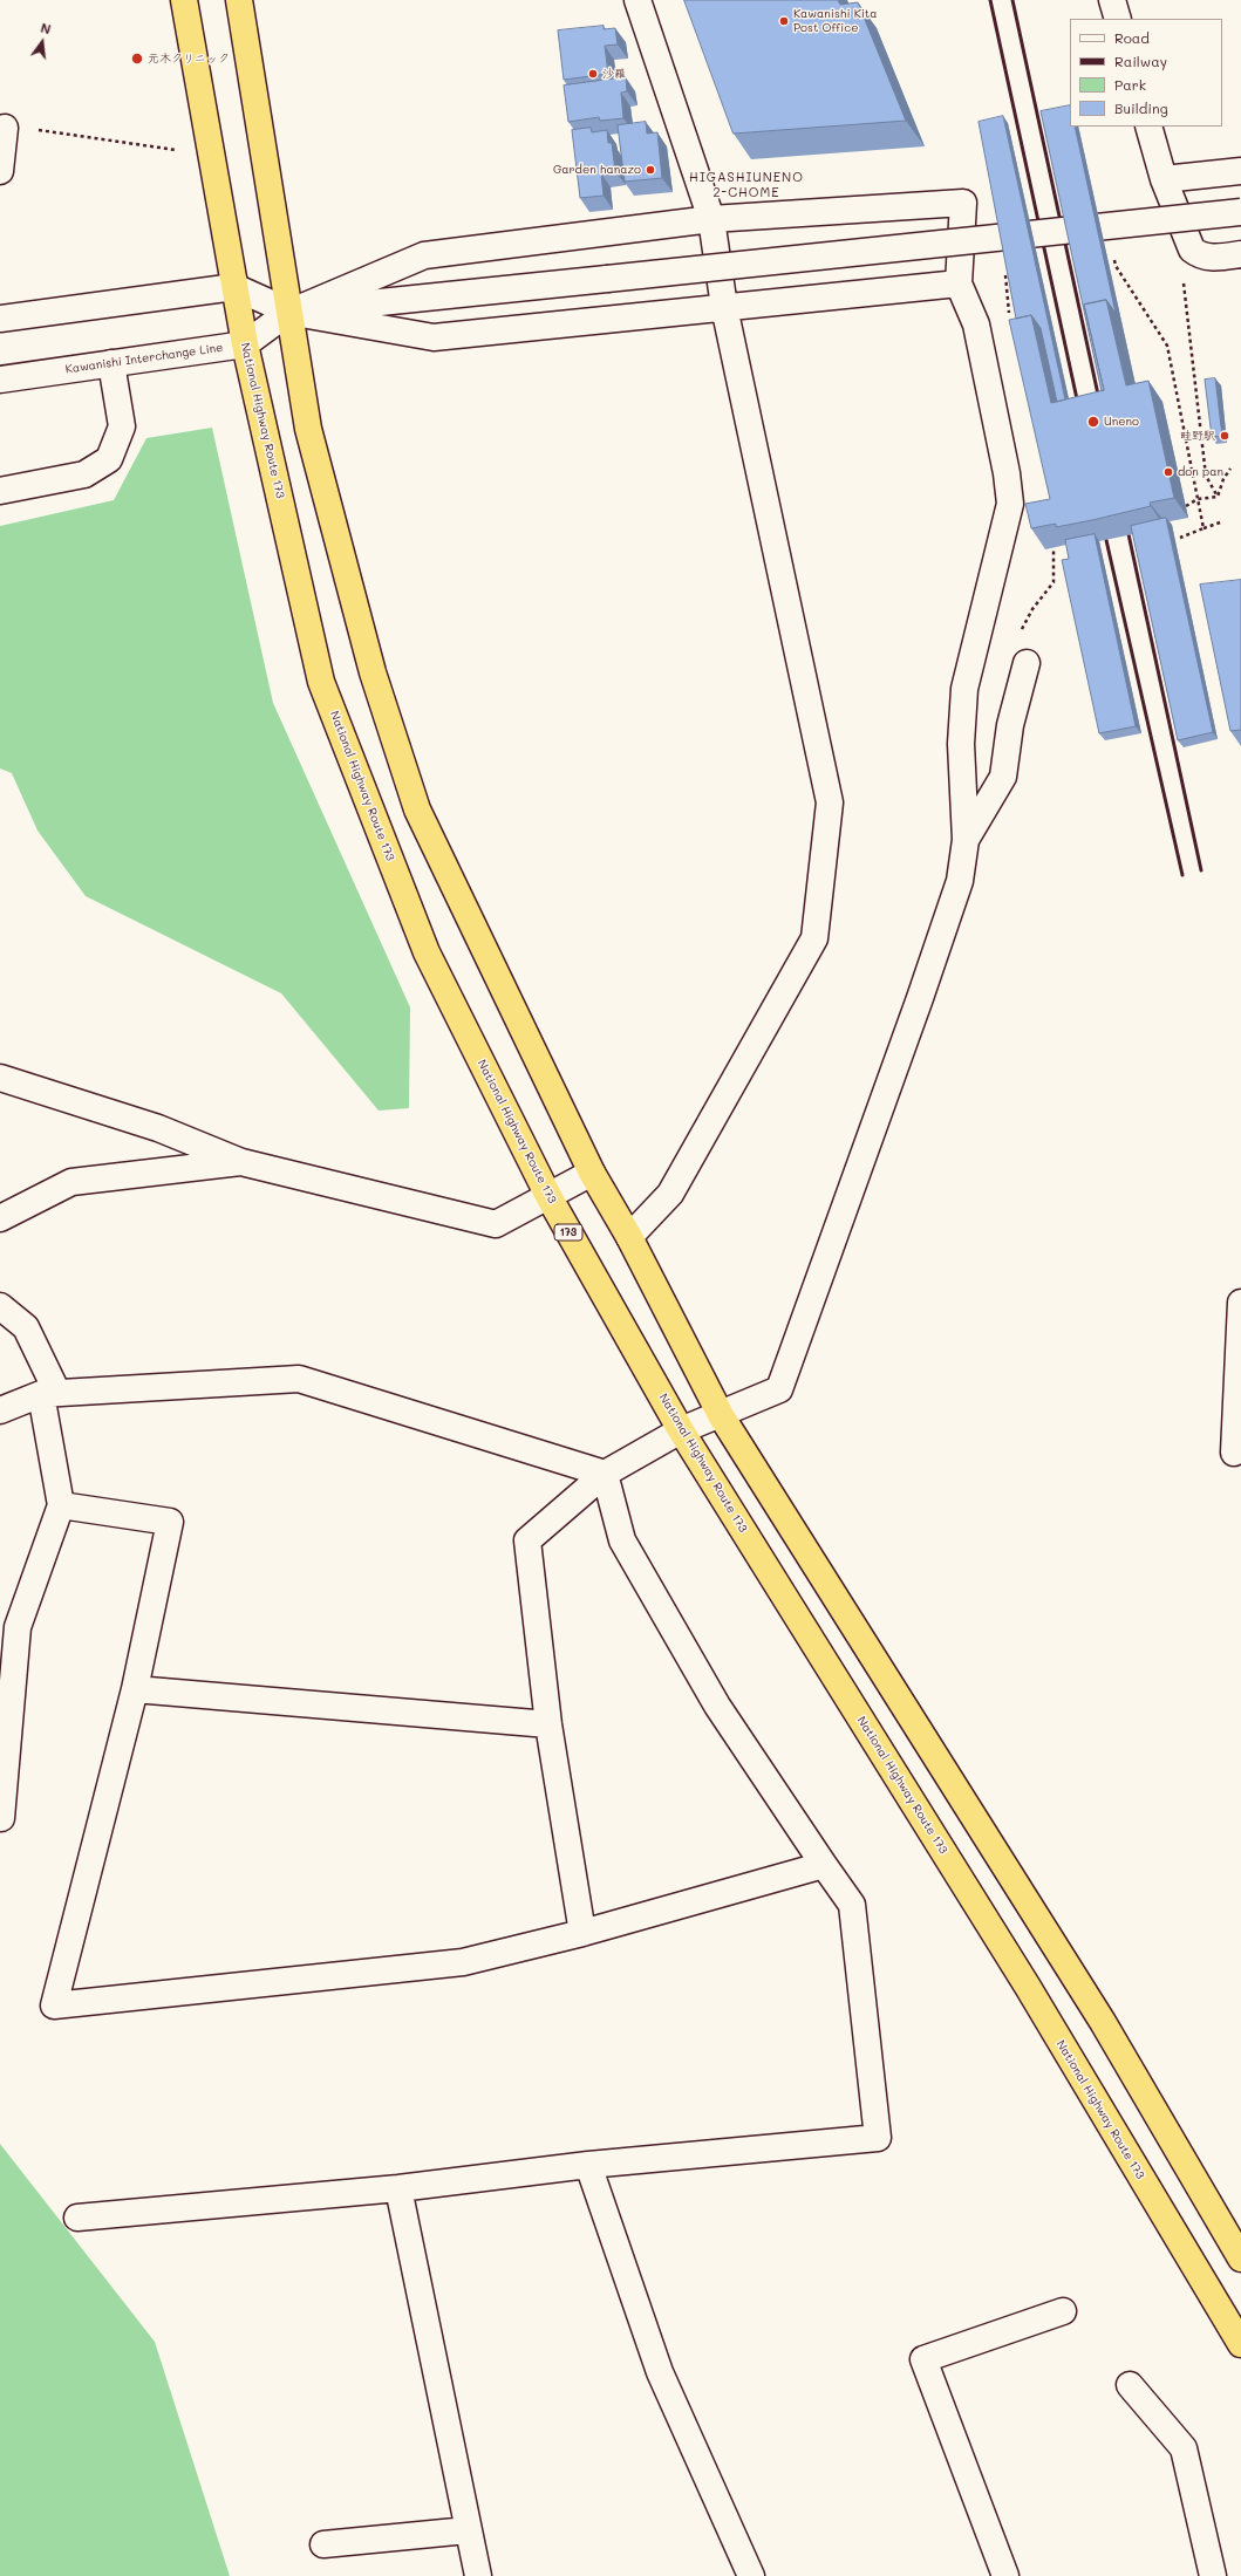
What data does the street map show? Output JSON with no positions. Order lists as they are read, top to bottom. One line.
{"streets":{"highway":["National Highway Route 173","173"],"street":["Kawanishi Interchange Line"]},"crossings":[["Kawanishi Interchange Line","National Highway Route 173"]],"districts":["HIGASHIUNENO 2-CHOME"],"places":["Kawanishi Kita Post Office","元木クリニック","沙羅","Garden hanazo","Uneno","畦野駅","don pan"],"legend":["Road","Railway","Park","Building"],"north":"top"}
